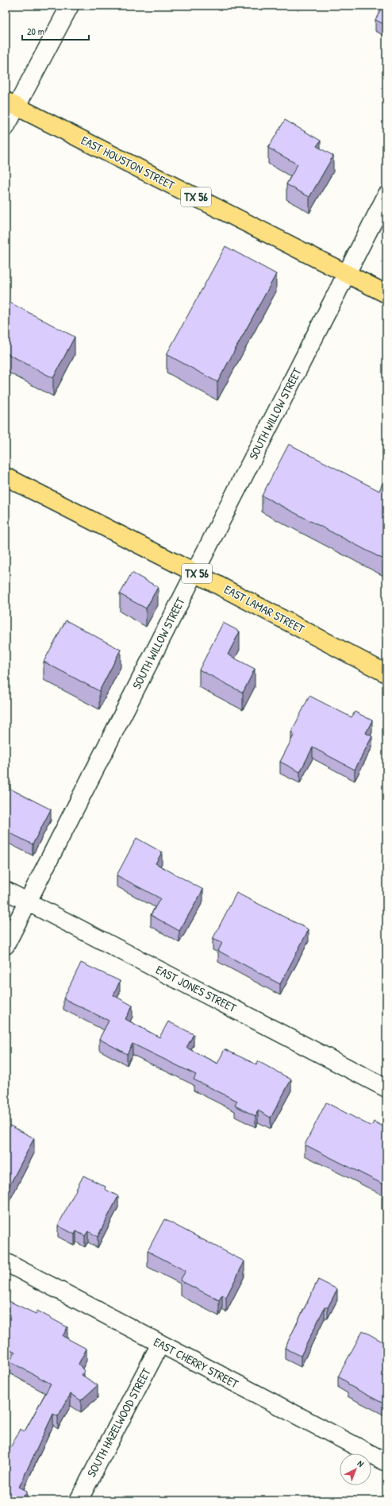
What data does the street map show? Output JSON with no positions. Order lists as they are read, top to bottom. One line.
{"streets":{"main road":["EAST HOUSTON STREET","TX 56","EAST LAMAR STREET"],"street":["SOUTH WILLOW STREET","EAST JONES STREET","EAST CHERRY STREET","SOUTH HAZELWOOD STREET"]},"crossings":[["EAST HOUSTON STREET","SOUTH WILLOW STREET"],["SOUTH WILLOW STREET","EAST LAMAR STREET"],["SOUTH WILLOW STREET","EAST JONES STREET"],["EAST CHERRY STREET","SOUTH HAZELWOOD STREET"]],"scale_bar":"20 m","north":"top right"}
